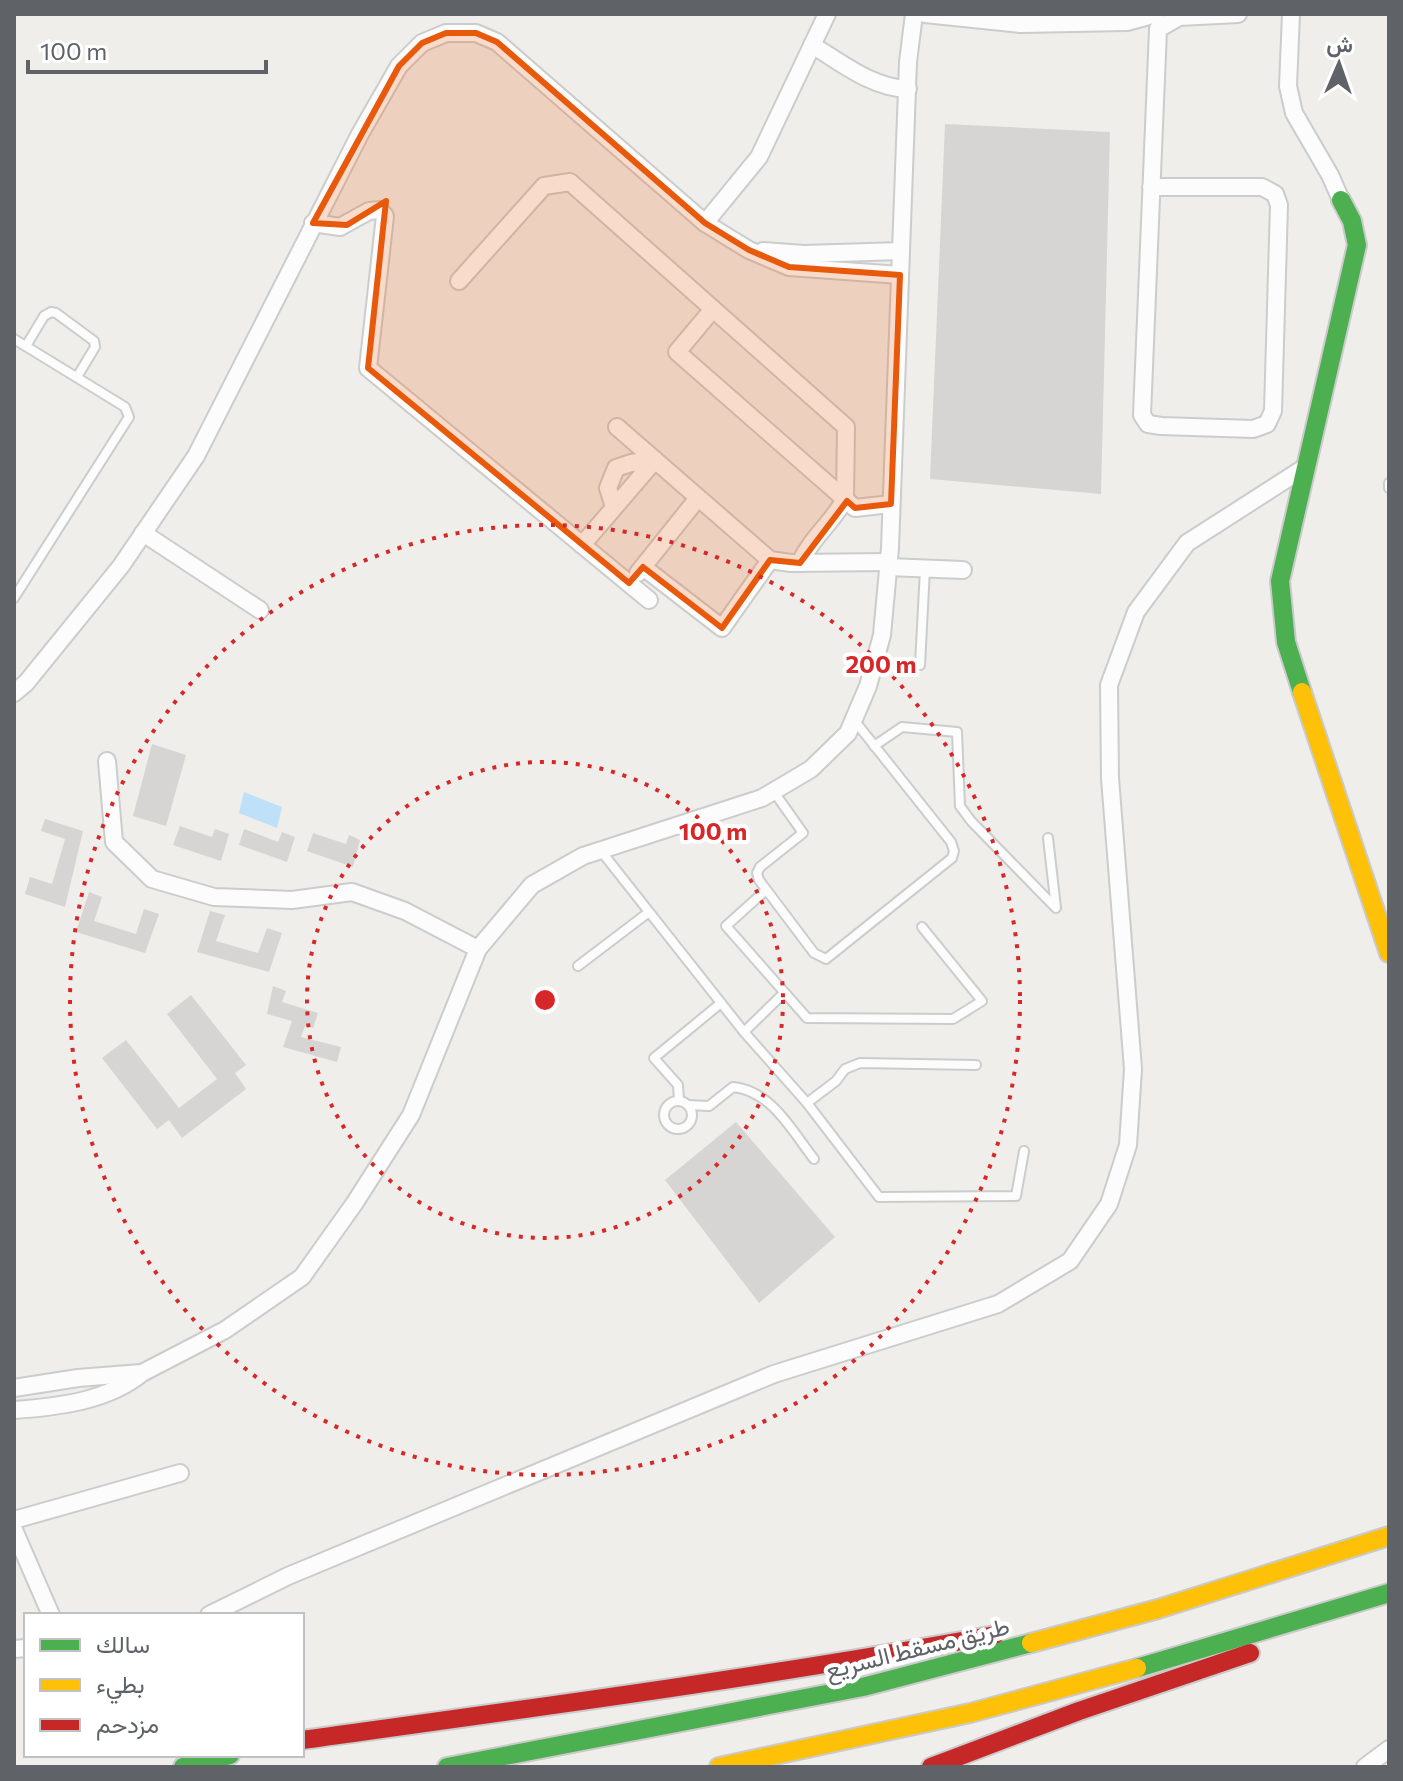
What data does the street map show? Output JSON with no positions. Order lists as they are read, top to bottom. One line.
{"streets":{"main road":["طريق مسقط السريع"]},"legend":["سالك","بطيء","مزدحم"],"scale_bar":"100 m","north":"top","rings":["200 m","100 m"]}
